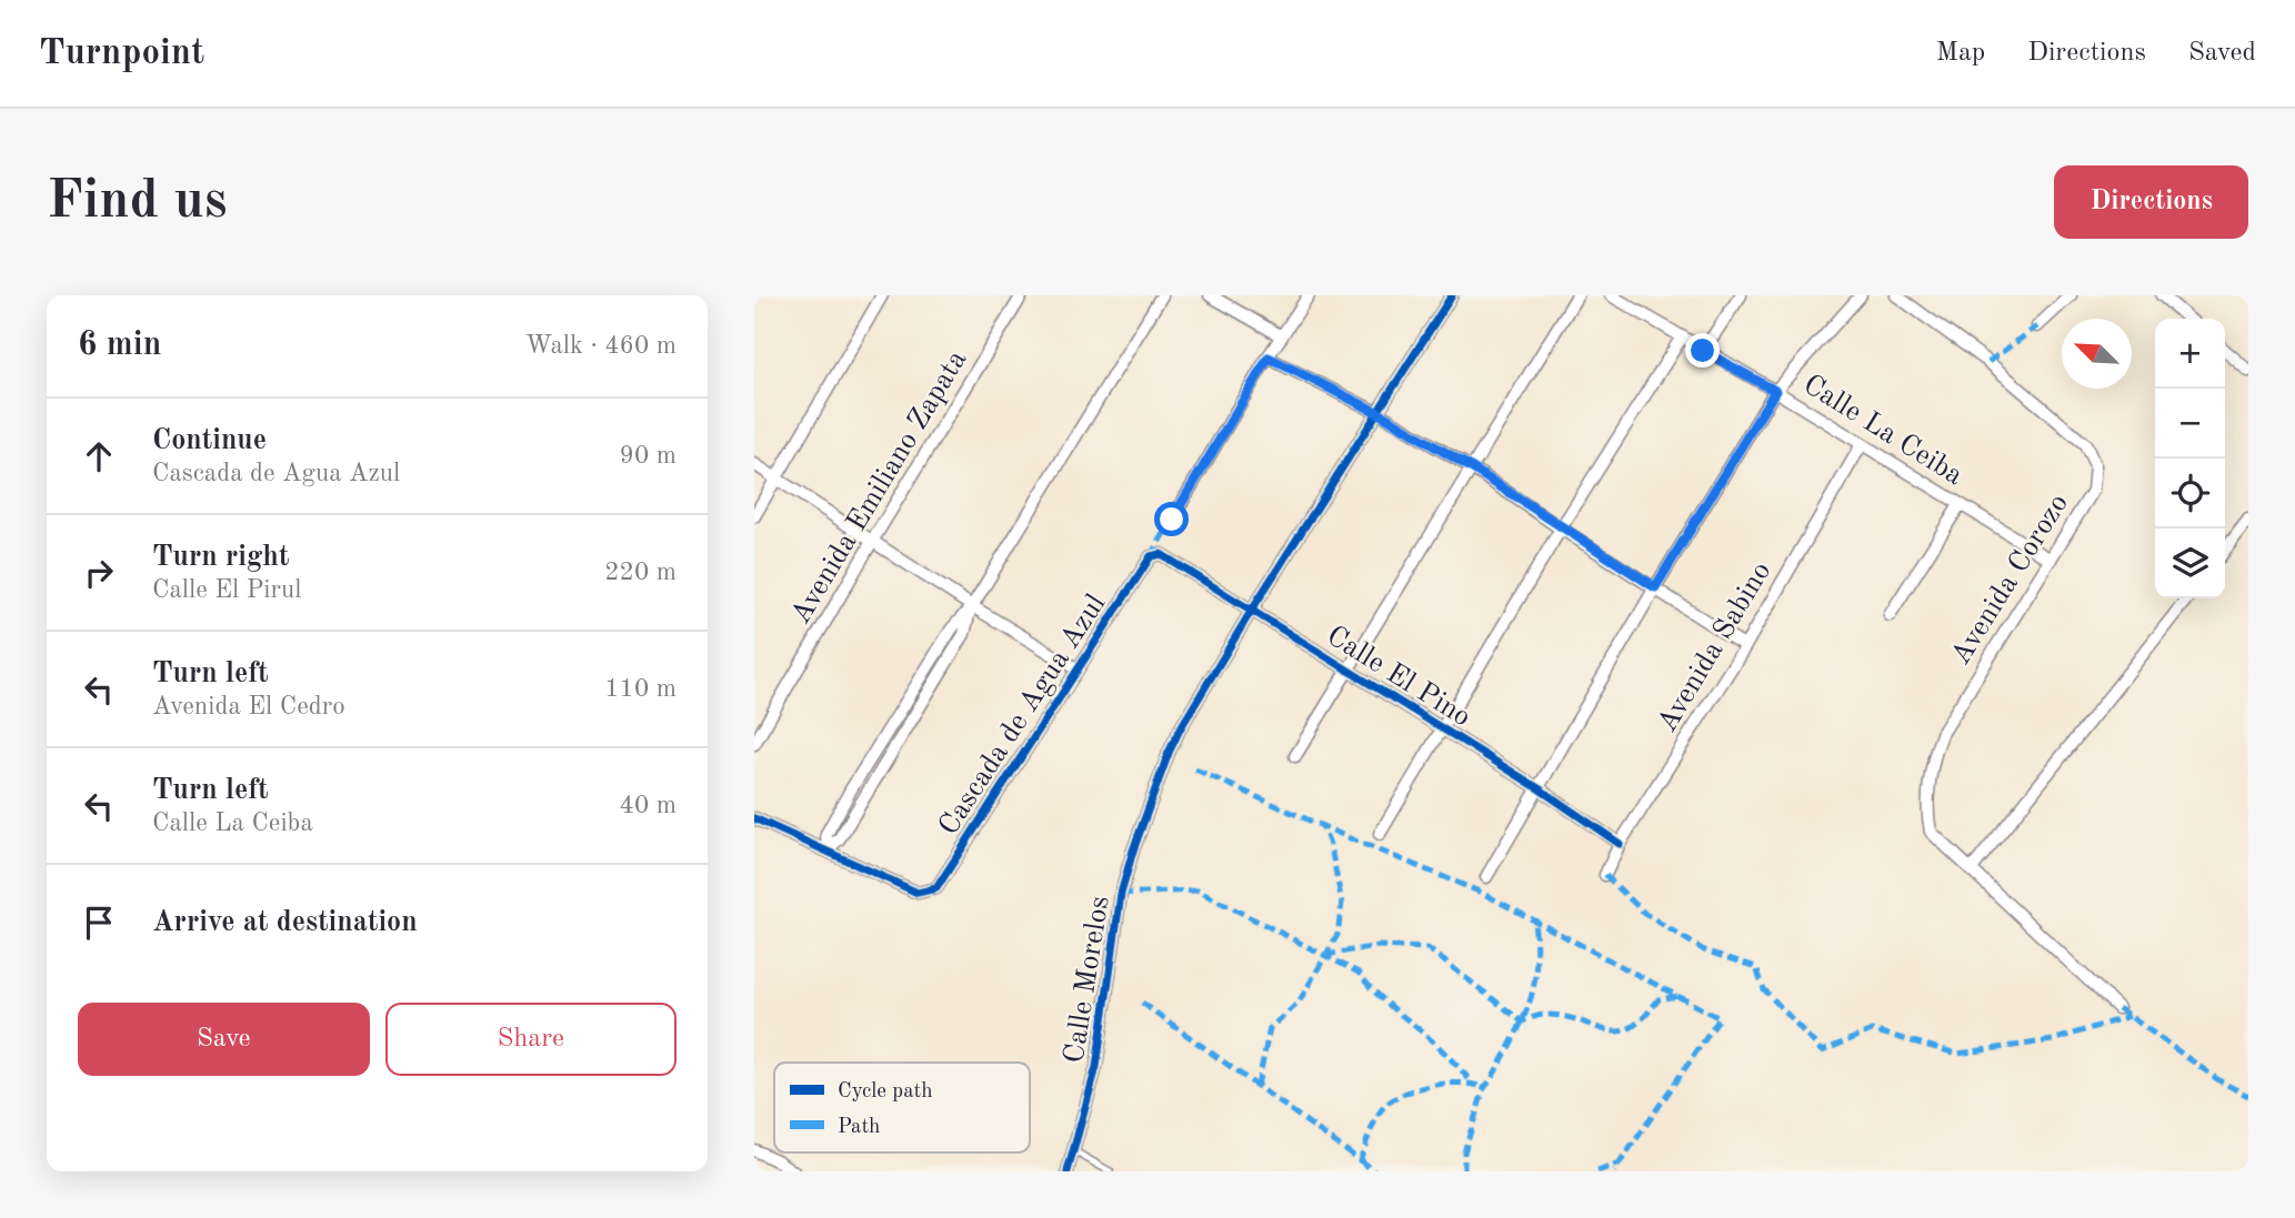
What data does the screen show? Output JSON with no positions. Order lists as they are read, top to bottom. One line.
{"streets":{"street":["Calle La Ceiba","Avenida Emiliano Zapata","Avenida Corozo","Avenida Sabino","Calle El Pino","Cascada de Agua Azul","Calle Morelos"]},"crossings":[["Calle La Ceiba","Avenida Corozo"],["Calle La Ceiba","Avenida Sabino"],["Avenida Sabino","Calle El Pino"],["Calle El Pino","Cascada de Agua Azul"],["Calle El Pino","Calle Morelos"]],"legend":["Cycle path","Path"],"north":"top left","page":{"header":"Turnpoint","nav":["Map","Directions","Saved"],"buttons":["Directions",["Save","Share"]],"title":"Find us","heading":["6 min","Walk · 460 m"],"map_buttons":["+","−"],"list":[["Continue","Cascada de Agua Azul","90 m"],["Turn right","Calle El Pirul","220 m"],["Turn left","Avenida El Cedro","110 m"],["Turn left","Calle La Ceiba","40 m"],"Arrive at destination"]}}
